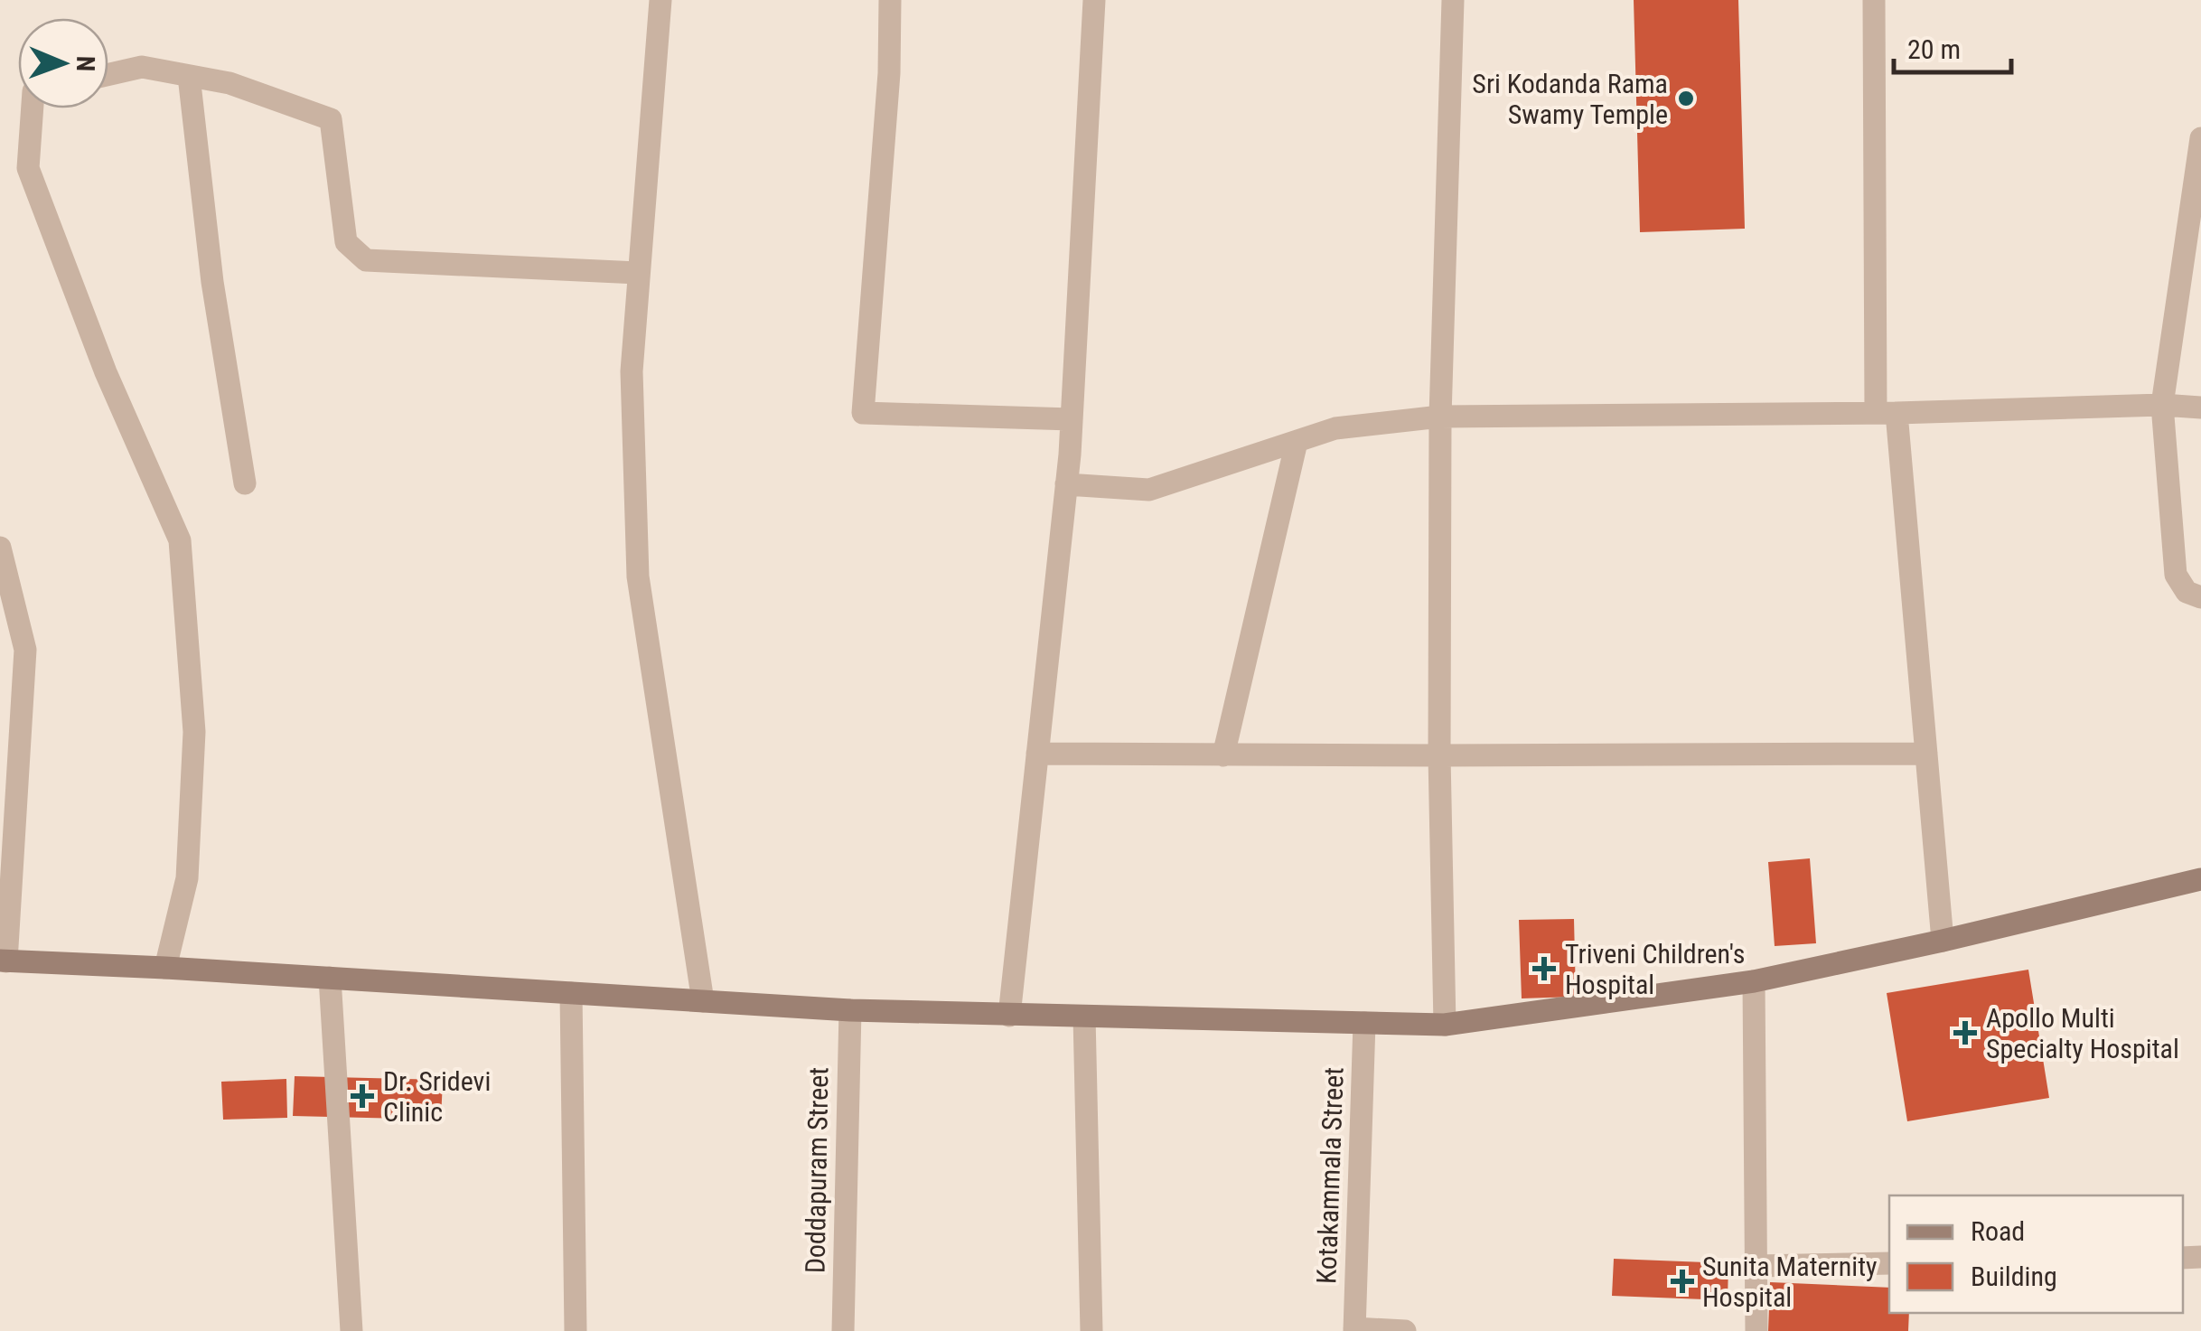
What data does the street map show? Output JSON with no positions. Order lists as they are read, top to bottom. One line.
{"streets":{"street":["Doddapuram Street","Kotakammala Street"]},"places":{"other":["Sri Kodanda Rama Swamy Temple"],"health":["Triveni Children's Hospital","Apollo Multi Specialty Hospital","Dr. Sridevi Clinic","Sunita Maternity Hospital"]},"legend":["Road","Building"],"scale_bar":"20 m","north":"right"}
